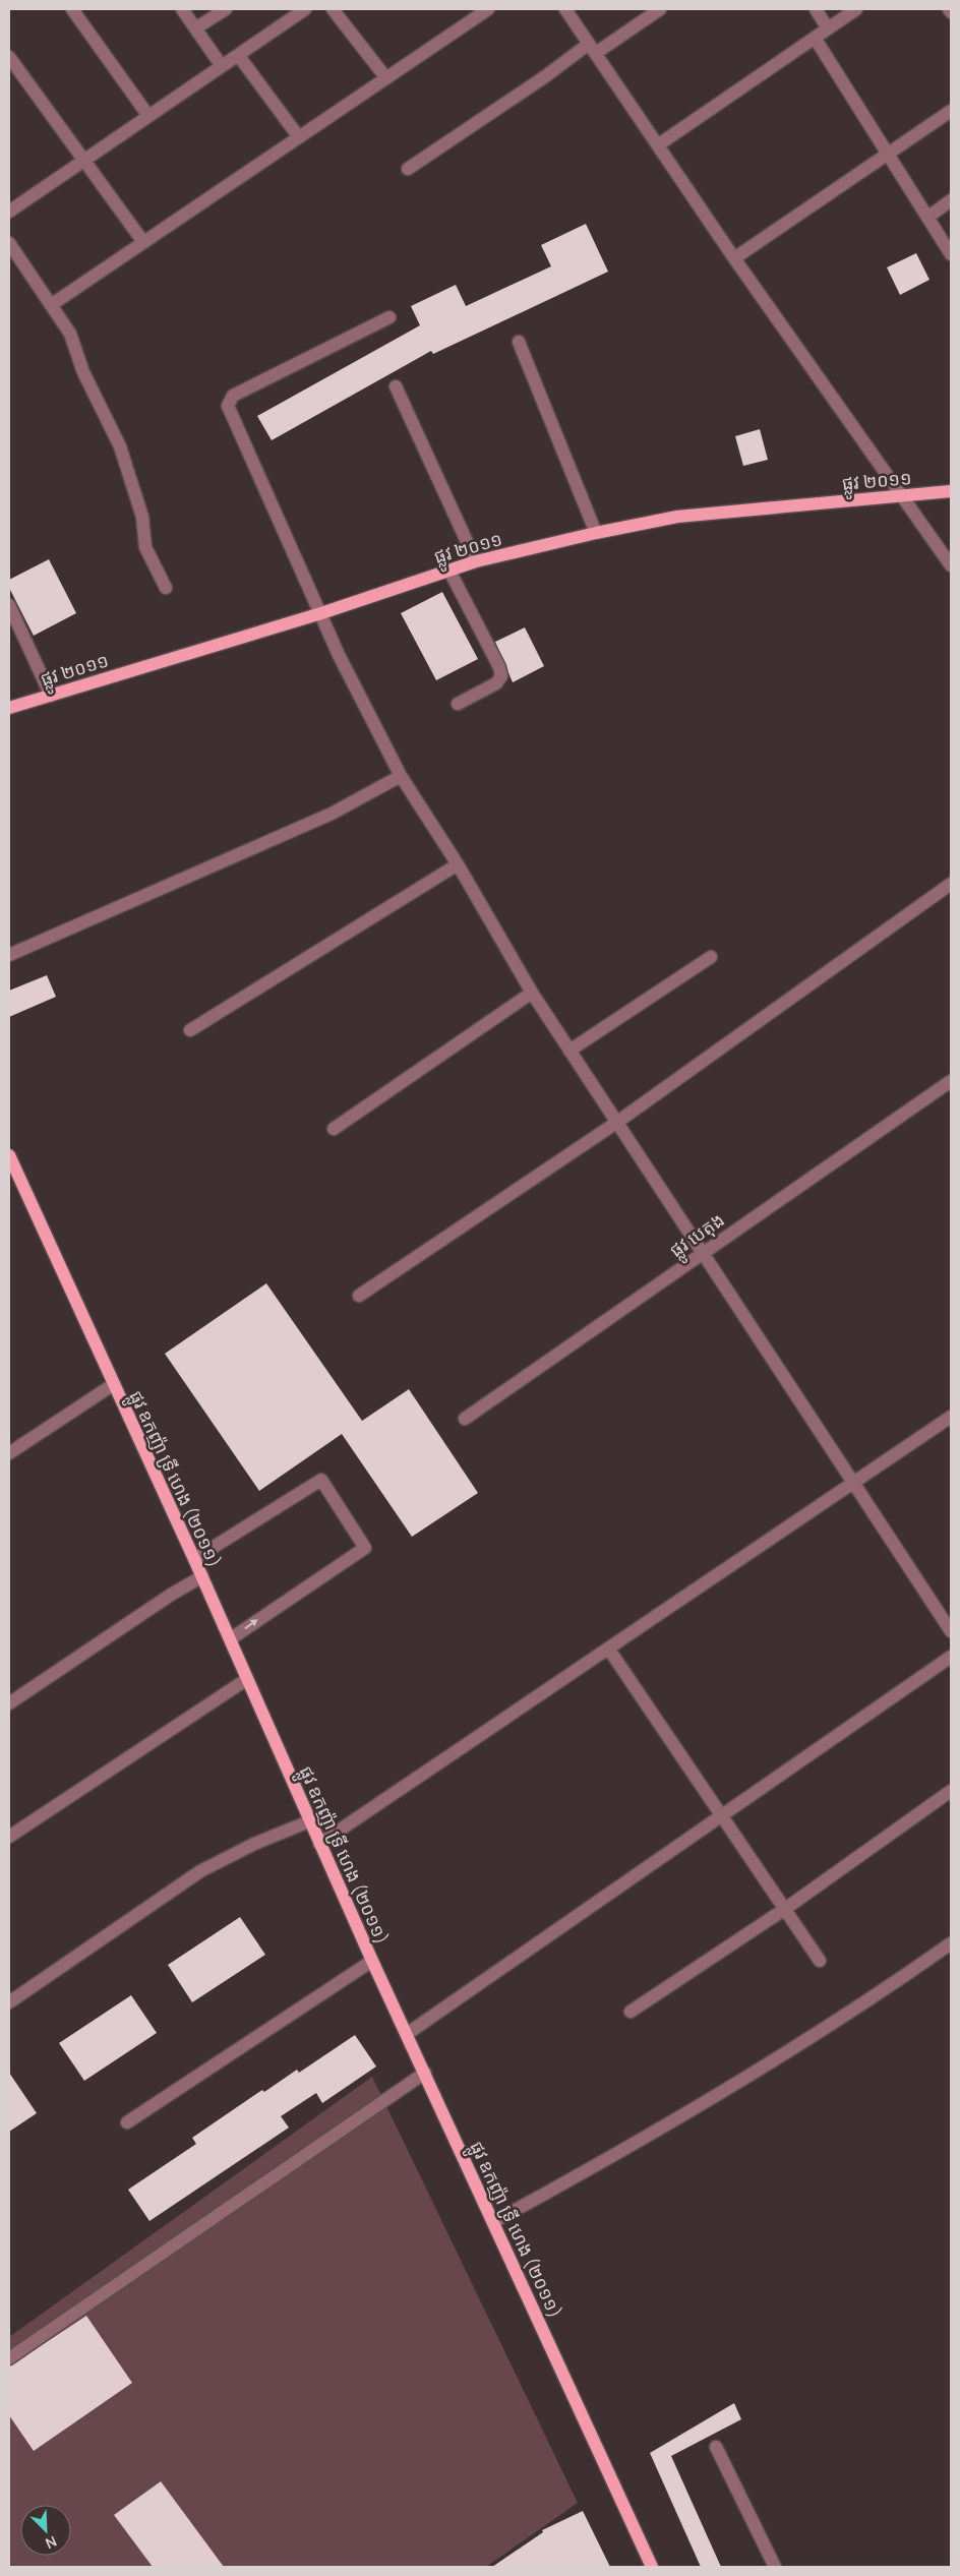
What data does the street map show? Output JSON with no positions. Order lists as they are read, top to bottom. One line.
{"streets":{"main road":["ផ្លូវ ២០១១","ផ្លូវ ឧកញ៉ា ទ្រី ហេង (២០១១)"],"street":["ផ្លូវ បេតុង"]},"north":"bottom right"}
